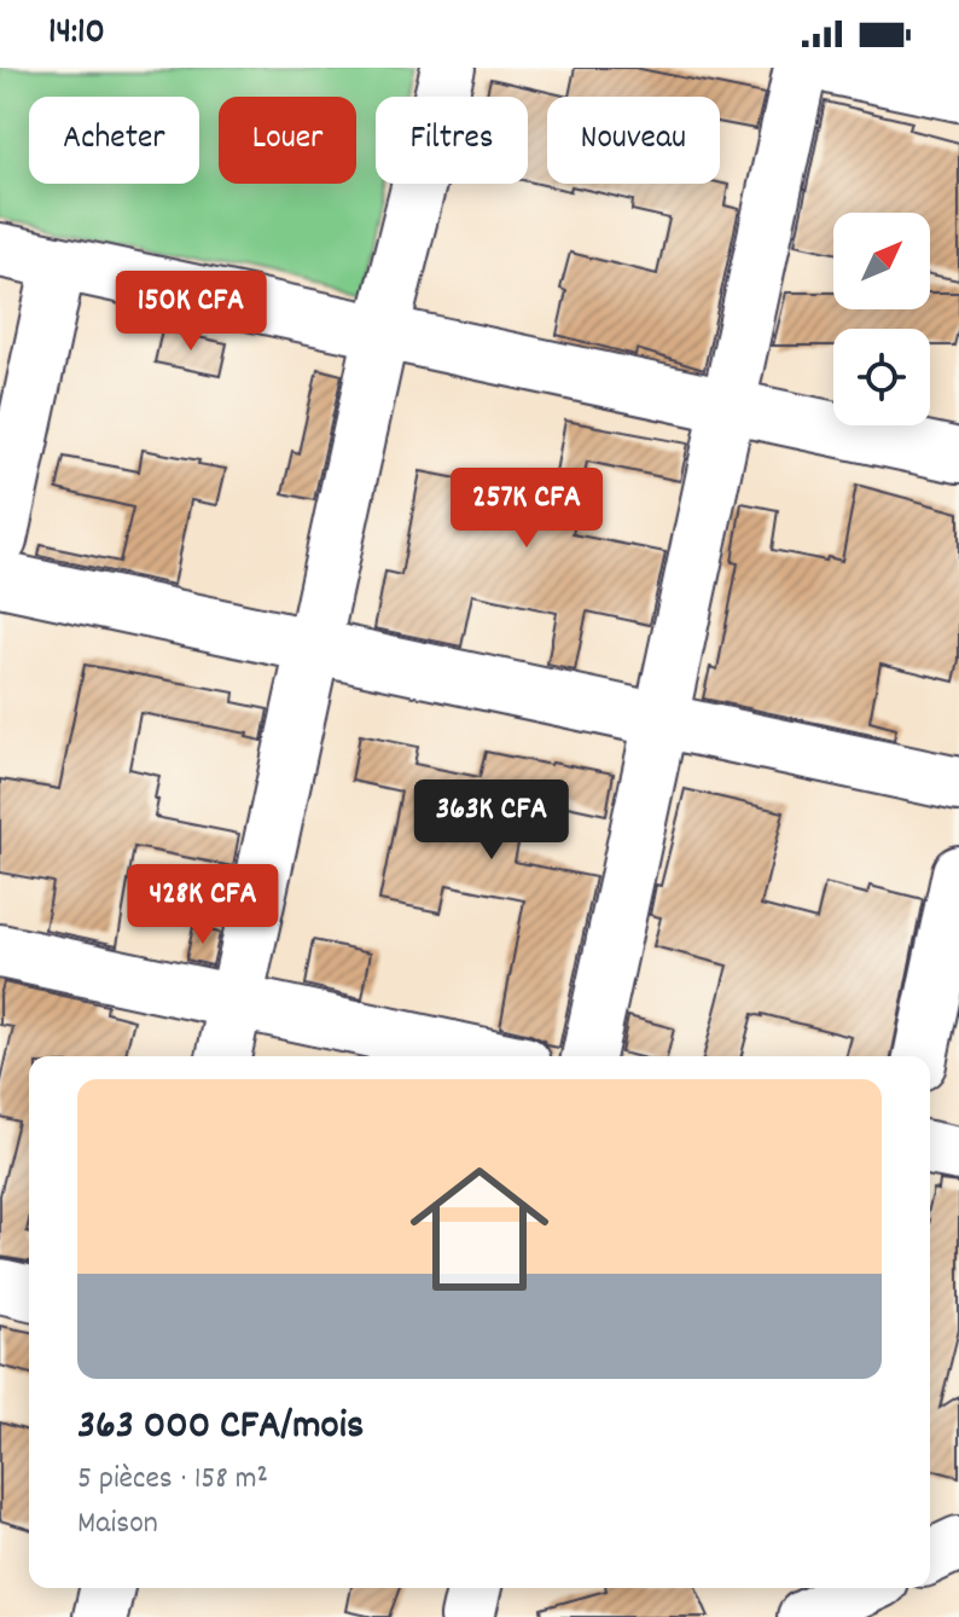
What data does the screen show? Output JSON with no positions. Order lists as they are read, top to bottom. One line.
{"north":"top right","page":{"status":"14:10","chip":["Acheter","Louer","Filtres","Nouveau"],"price":["150K CFA","257K CFA","363K CFA","428K CFA"],"list":[{"name":"363 000 CFA/mois","note":"5 pièces · 158 m² · Maison"}]}}
